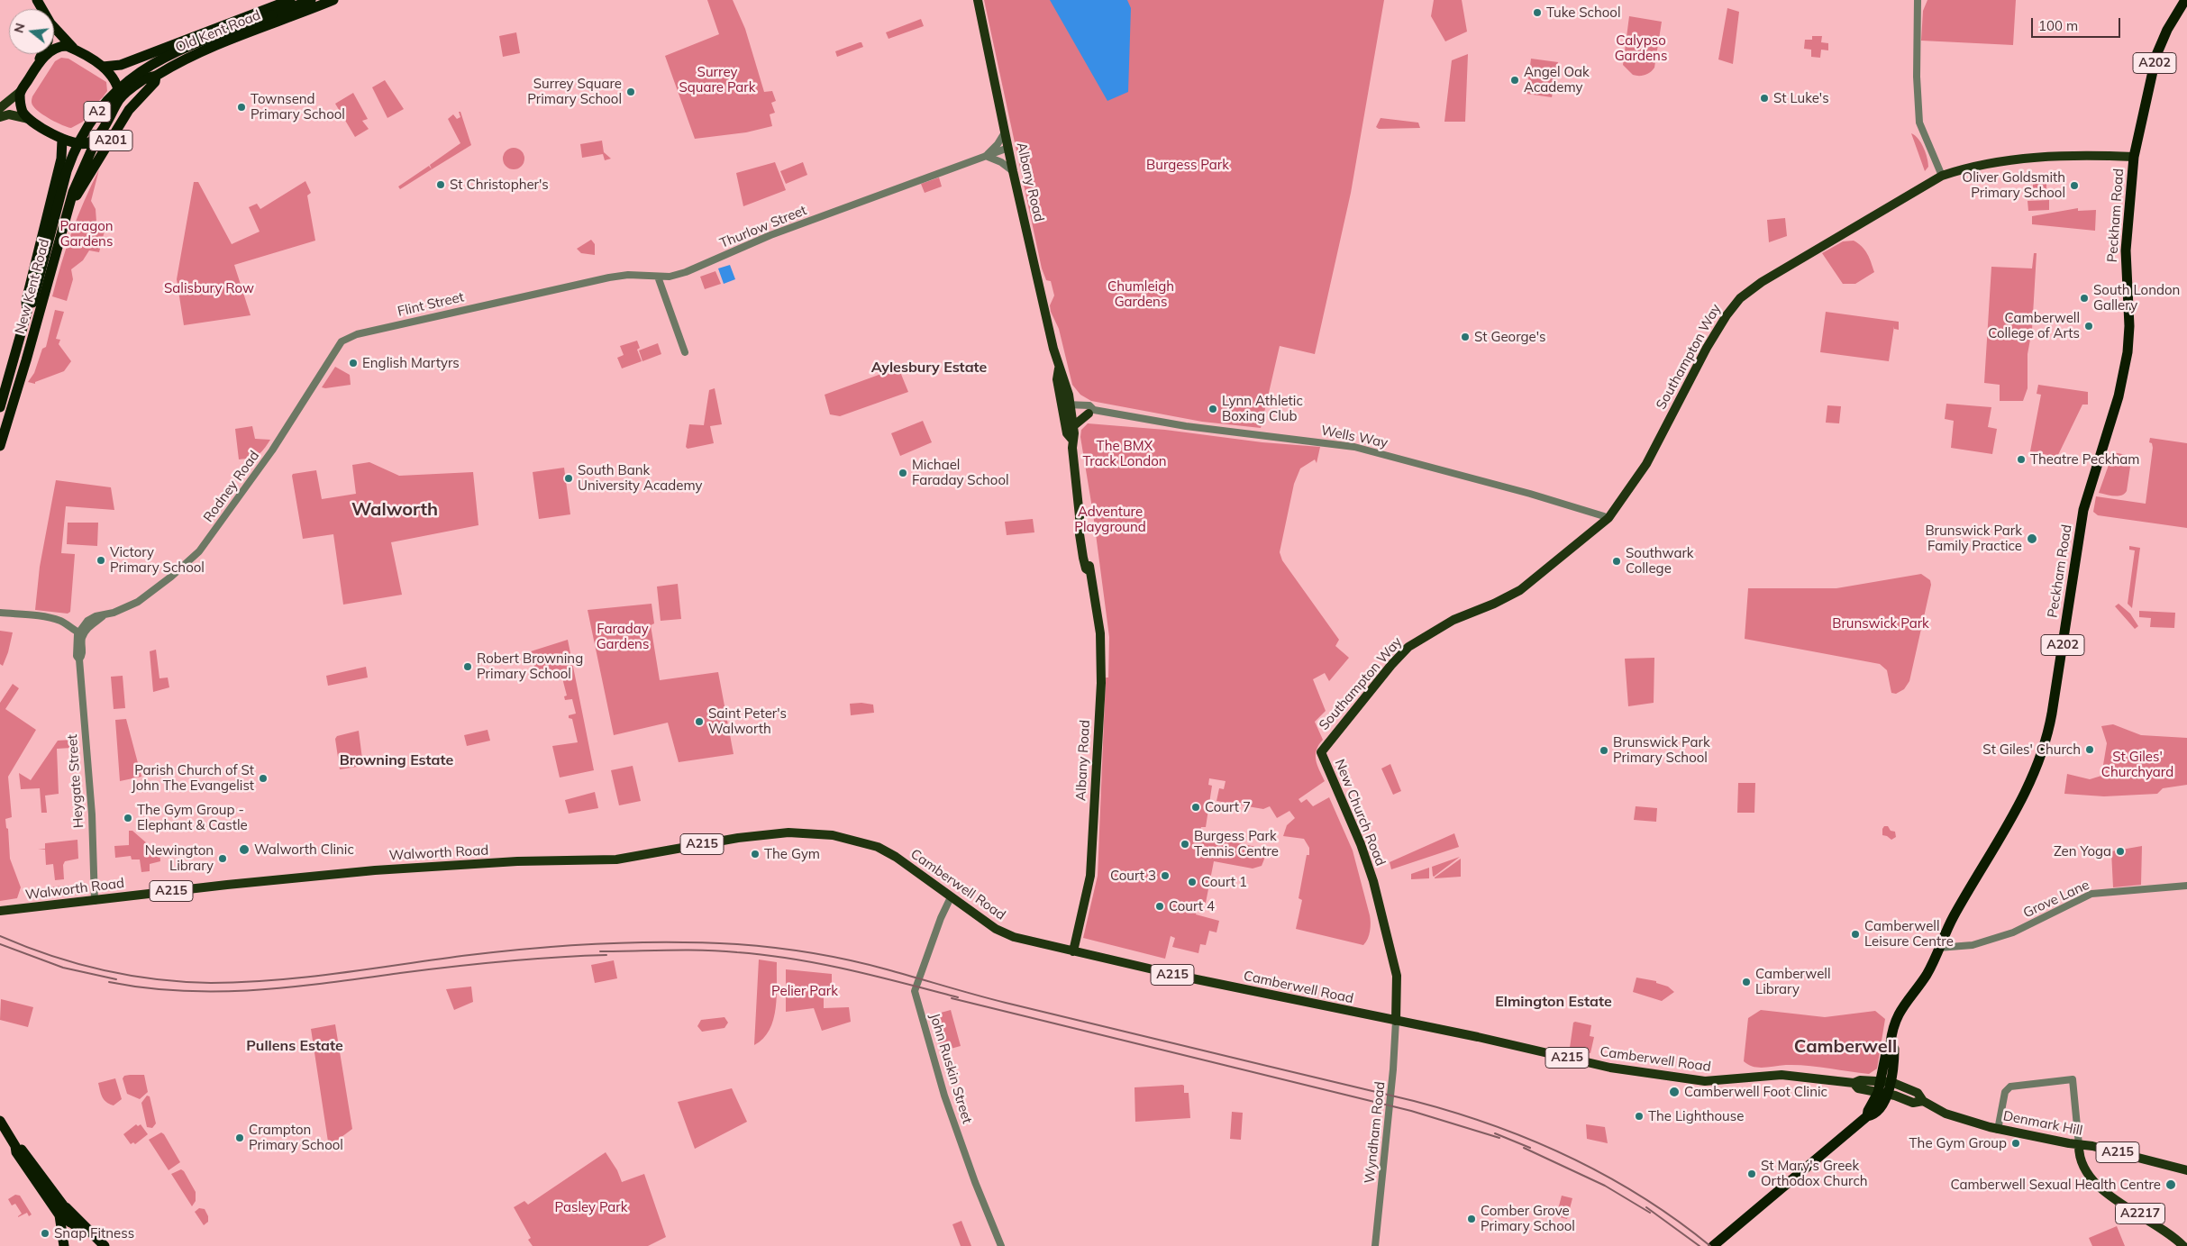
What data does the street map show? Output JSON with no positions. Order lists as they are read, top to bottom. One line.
{"streets":{"highway":["Old Kent Road","A202","A2","A201","Peckham Road","New Kent Road"],"main road":["Albany Road","Southampton Way","New Church Road","A215","Walworth Road","Camberwell Road","Denmark Hill","A2217"],"street":["Thurlow Street","Flint Street","Wells Way","Rodney Road","Heygate Street","Grove Lane","John Ruskin Street","Wyndham Road"]},"crossings":[["Old Kent Road","A2"],["Old Kent Road","A201"],["Old Kent Road","New Kent Road"],["A202","Peckham Road"],["A202","A215"],["A202","Grove Lane"],["A202","Denmark Hill"],["A2","New Kent Road"],["A201","New Kent Road"],["Albany Road","Thurlow Street"],["Albany Road","Wells Way"],["Albany Road","Camberwell Road"],["Peckham Road","Southampton Way"],["Peckham Road","Grove Lane"],["Thurlow Street","Flint Street"],["Flint Street","Rodney Road"],["Southampton Way","Wells Way"],["Southampton Way","New Church Road"],["Rodney Road","Heygate Street"],["Heygate Street","Walworth Road"],["New Church Road","Camberwell Road"],["New Church Road","Wyndham Road"],["A215","Camberwell Road"],["A215","Denmark Hill"],["Walworth Road","Camberwell Road"],["Camberwell Road","John Ruskin Street"],["Camberwell Road","Wyndham Road"],["Denmark Hill","A2217"]],"districts":["Aylesbury Estate","Walworth","Browning Estate","Elmington Estate","Pullens Estate","Camberwell"],"parks":["Calypso Gardens","Surrey Square Park","Burgess Park","Paragon Gardens","Chumleigh Gardens","Salisbury Row","The BMX Track London","Adventure Playground","Brunswick Park","Faraday Gardens","St Giles' Churchyard","Pelier Park","Pasley Park"],"places":["Tuke School","Angel Oak Academy","Surrey Square Primary School","St Luke's","Townsend Primary School","St Christopher's","Oliver Goldsmith Primary School","South London Gallery","Camberwell College of Arts","St George's","English Martyrs","Lynn Athletic Boxing Club","Theatre Peckham","Michael Faraday School","South Bank University Academy","Brunswick Park Family Practice","Victory Primary School","Southwark College","Robert Browning Primary School","Saint Peter's Walworth","St Giles' Church","Brunswick Park Primary School","Parish Church of St John The Evangelist","Court 7","The Gym Group - Elephant & Castle","Burgess Park Tennis Centre","Walworth Clinic","Zen Yoga","The Gym","Newington Library","Court 3","Court 1","Court 4","Camberwell Leisure Centre","Camberwell Library","Camberwell Foot Clinic","The Lighthouse","Crampton Primary School","The Gym Group","St Mary's Greek Orthodox Church","Camberwell Sexual Health Centre","Comber Grove Primary School","Snap Fitness"],"scale_bar":"100 m","north":"left"}
